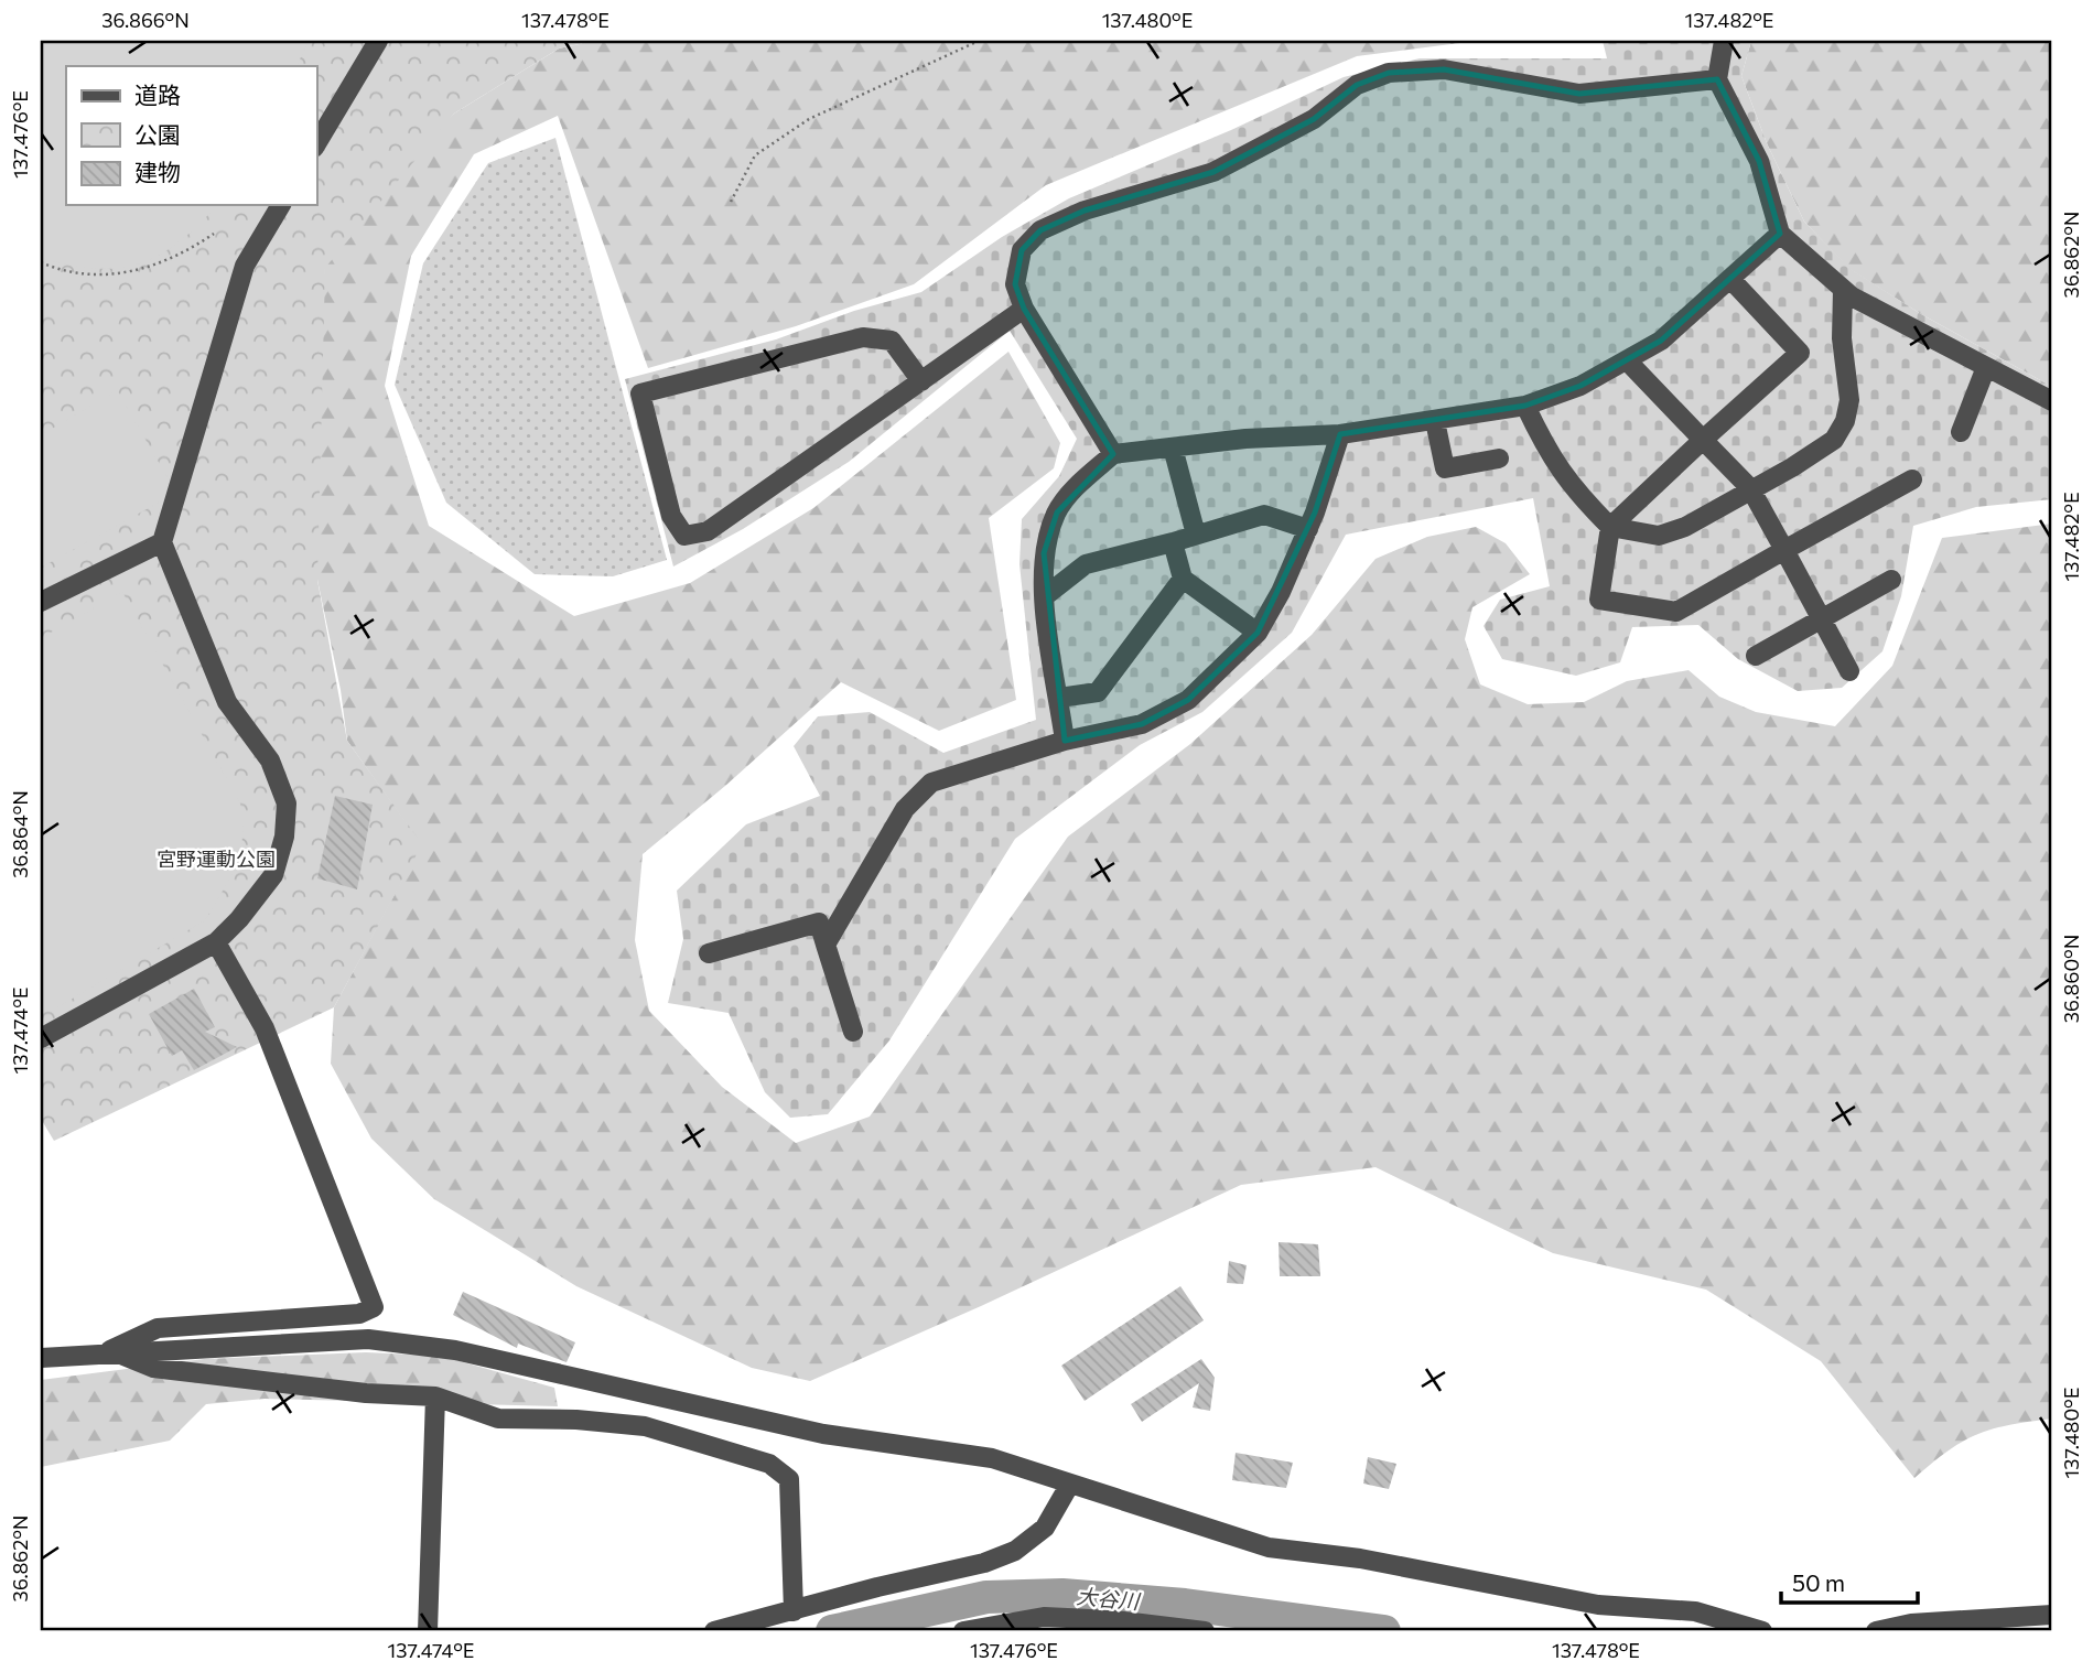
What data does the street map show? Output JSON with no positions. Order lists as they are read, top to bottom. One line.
{"water":["大谷川"],"parks":["宮野運動公園"],"legend":["道路","公園","建物"],"scale_bar":"50 m","coordinates":["36.866°N","137.478°E","137.480°E","137.482°E","137.476°E","36.862°N","36.864°N","36.860°N","137.474°E"]}
